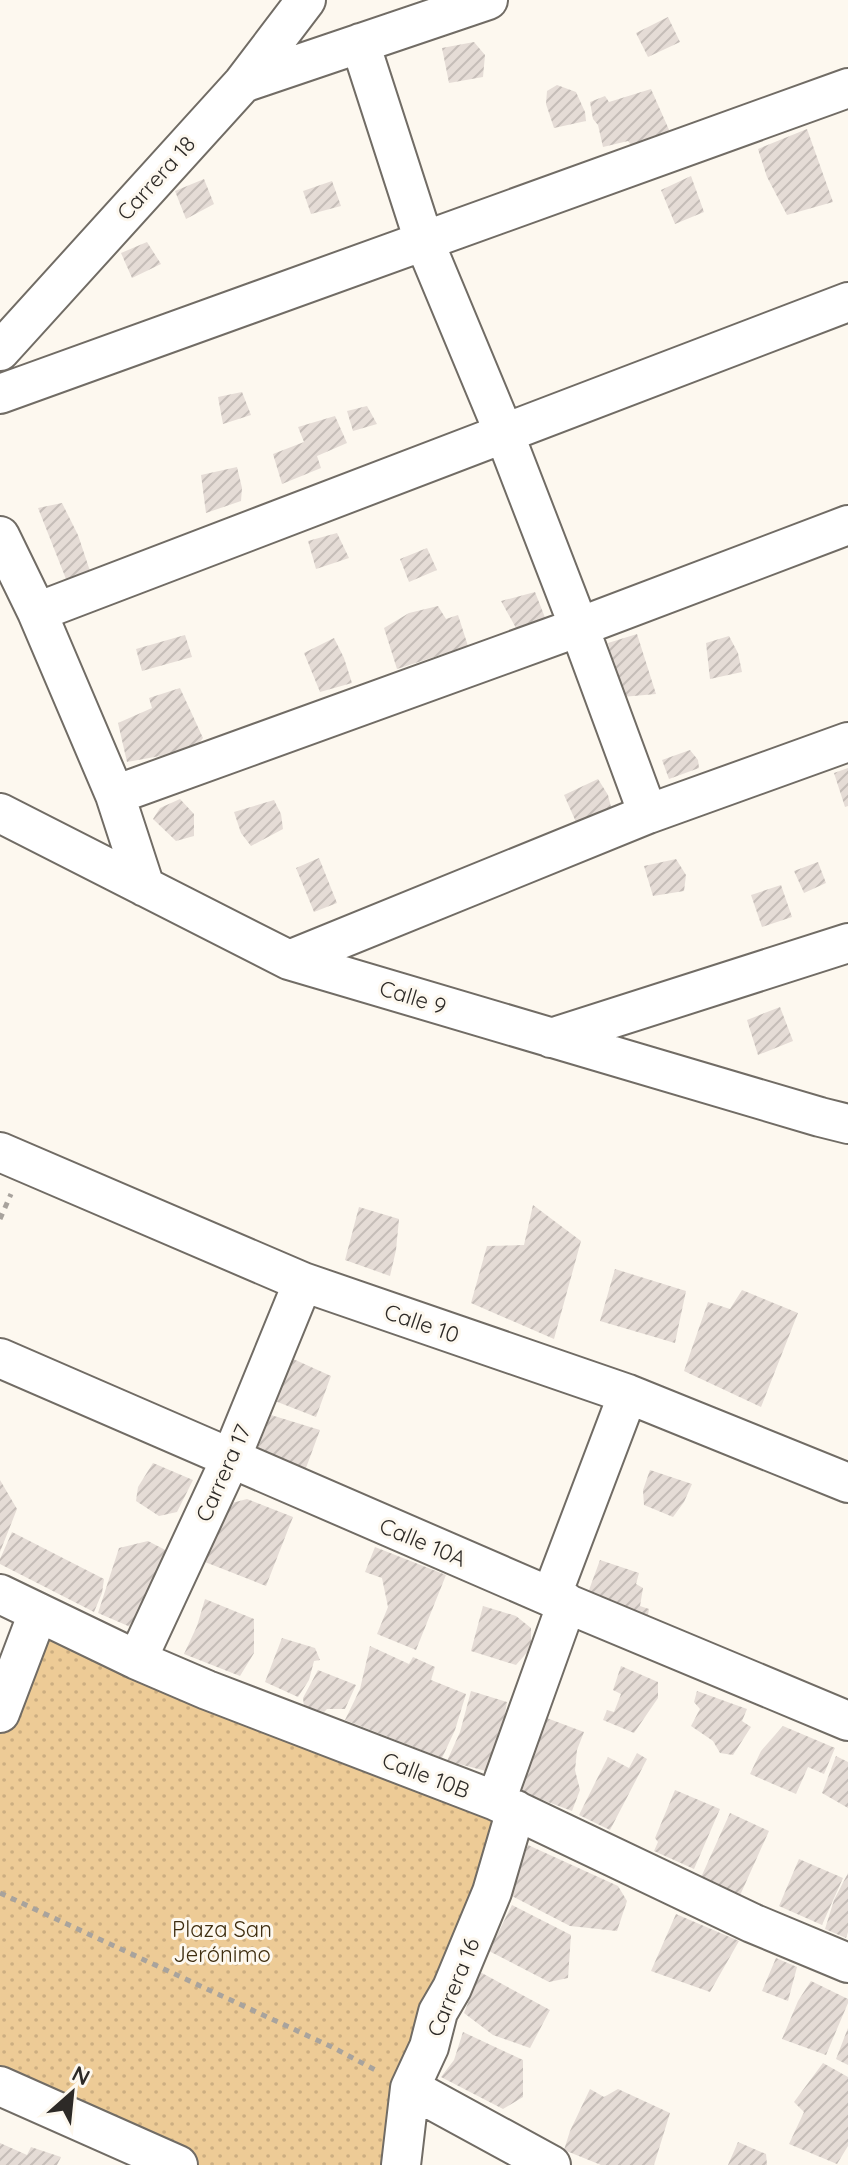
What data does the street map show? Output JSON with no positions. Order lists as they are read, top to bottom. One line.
{"streets":{"street":["Carrera 18","Calle 9","Calle 10","Carrera 17","Calle 10A","Calle 10B","Carrera 16"]},"crossings":[["Calle 10","Carrera 17"],["Calle 10","Carrera 16"],["Carrera 17","Calle 10A"],["Carrera 17","Calle 10B"],["Calle 10A","Carrera 16"],["Calle 10B","Carrera 16"]],"parks":["Plaza San Jerónimo"],"north":"top right"}
